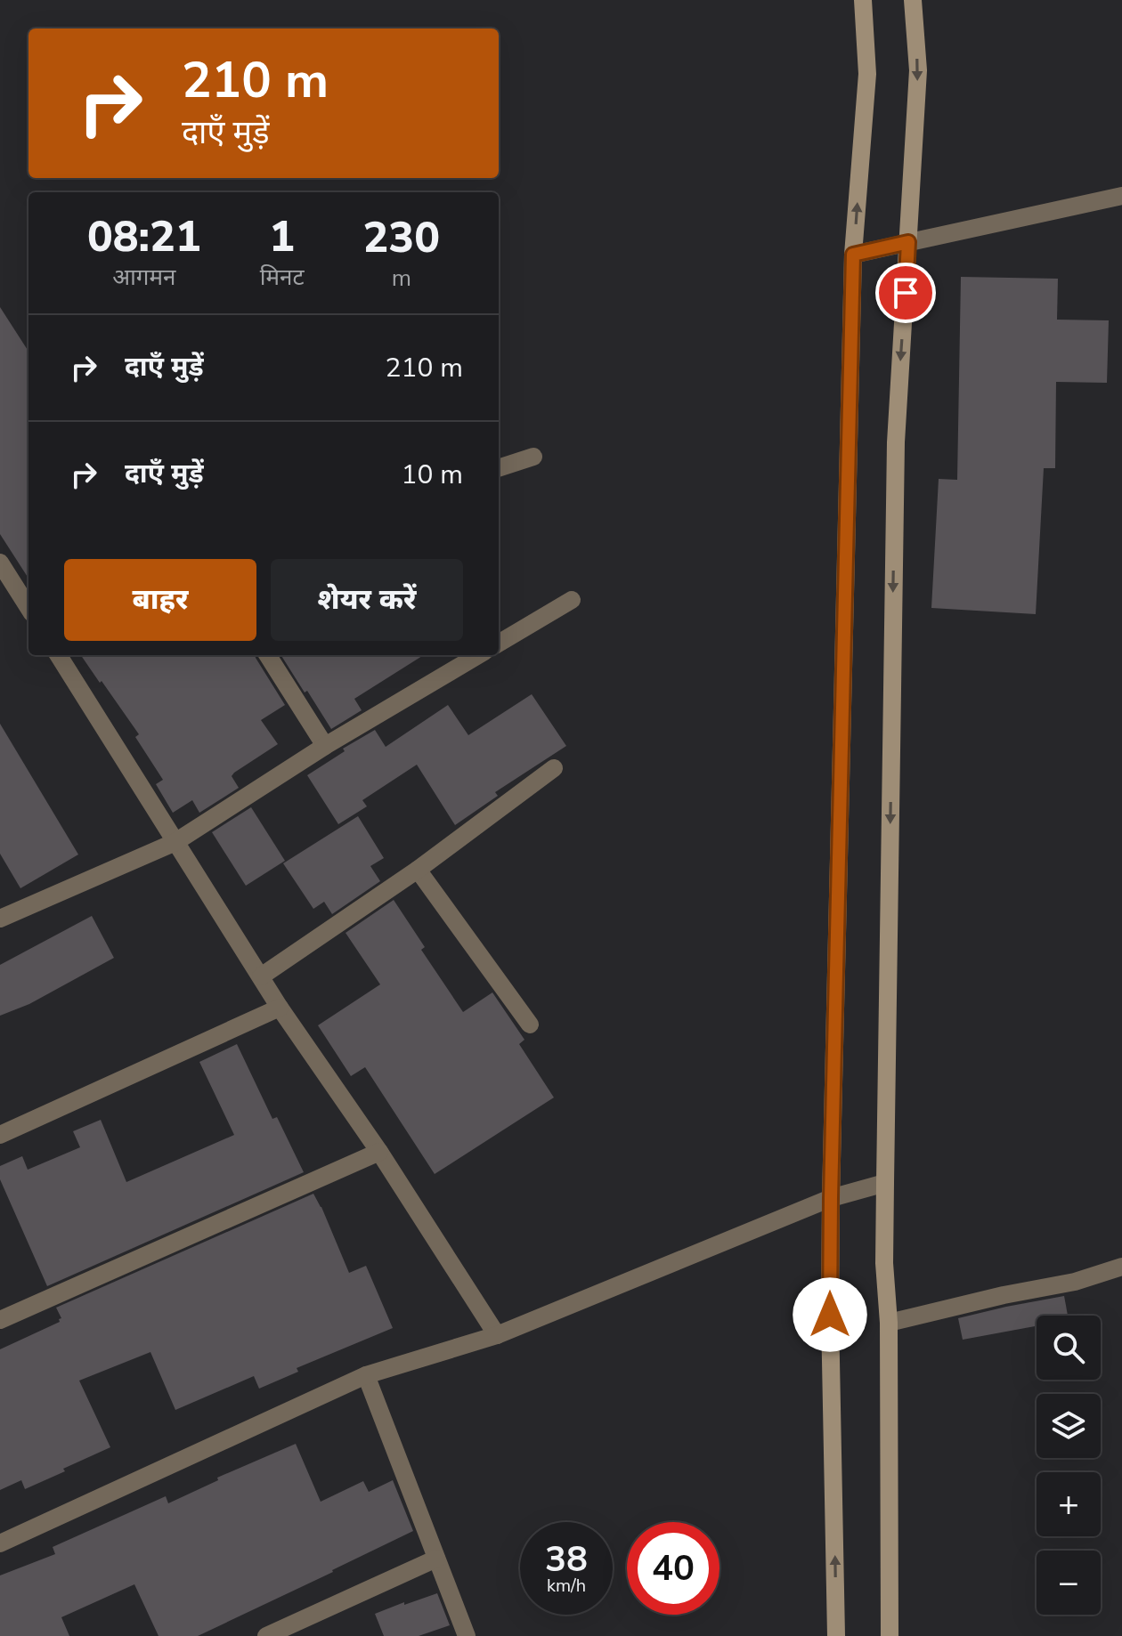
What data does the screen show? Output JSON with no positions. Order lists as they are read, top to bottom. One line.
{"page":{"turn":["210 m","दाएँ मुड़ें"],"eta":["08:21","आगमन","1","मिनट","230","m"],"list":[{"name":"दाएँ मुड़ें","value":"210 m"},{"name":"दाएँ मुड़ें","value":"10 m"}],"buttons":["बाहर","शेयर करें"],"map_buttons":["+","−"],"speed":"38 km/h","limit":"40"}}
